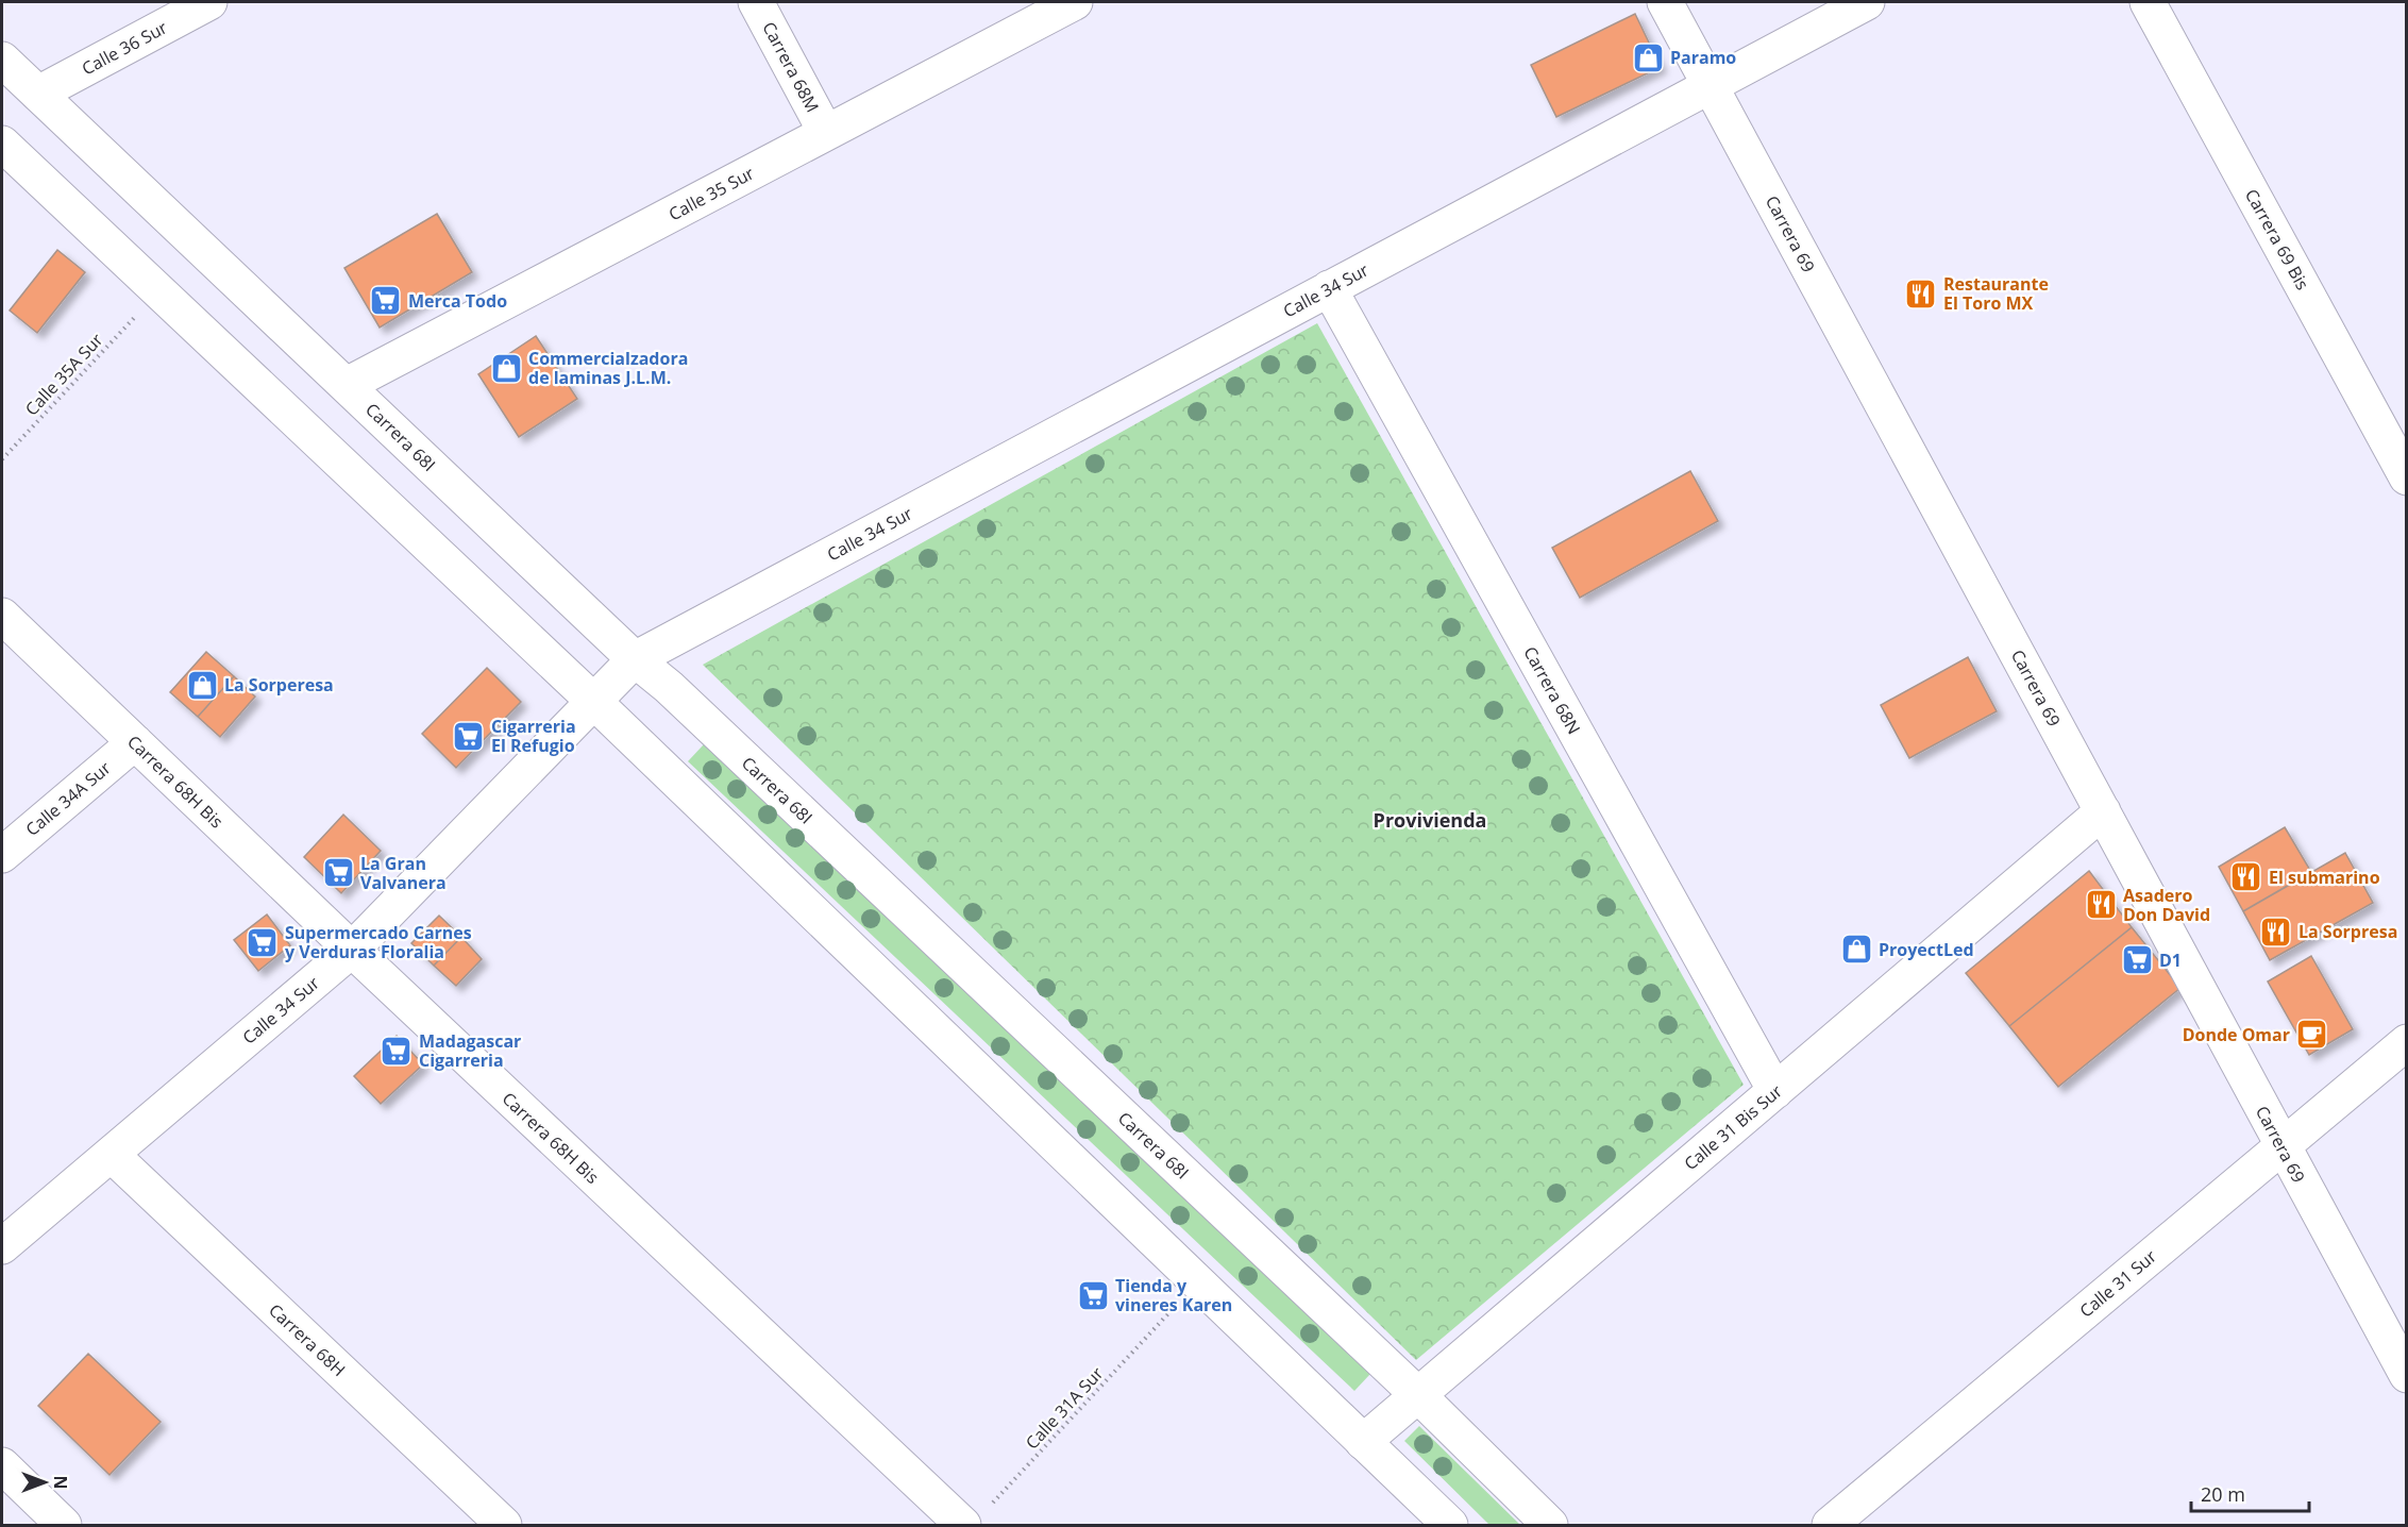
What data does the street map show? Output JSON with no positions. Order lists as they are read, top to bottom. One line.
{"streets":{"street":["Calle 36 Sur","Carrera 68M","Calle 35 Sur","Carrera 69","Carrera 69 Bis","Calle 34 Sur","Carrera 68I","Carrera 68N","Carrera 68H Bis","Calle 34A Sur","Calle 31 Bis Sur","Calle 31 Sur","Carrera 68H"],"path":["Calle 35A Sur","Calle 31A Sur"]},"crossings":[["Calle 36 Sur","Carrera 68I"],["Carrera 68M","Calle 35 Sur"],["Calle 35 Sur","Carrera 68I"],["Carrera 69","Calle 34 Sur"],["Carrera 69","Calle 31 Bis Sur"],["Carrera 69","Calle 31 Sur"],["Calle 34 Sur","Carrera 68I"],["Calle 34 Sur","Carrera 68N"],["Calle 34 Sur","Carrera 68H Bis"],["Calle 34 Sur","Carrera 68H"],["Carrera 68I","Calle 31 Bis Sur"],["Carrera 68N","Calle 31 Bis Sur"],["Carrera 68H Bis","Calle 34A Sur"],["Carrera 68H Bis","Calle 31A Sur"]],"districts":["Provivienda"],"places":{"shop":["Paramo","Commercialzadora de laminas J.L.M.","La Sorperesa","ProyectLed"],"restaurant":["Restaurante El Toro MX","El submarino","Asadero Don David","La Sorpresa"],"supermarket":["Merca Todo","Cigarreria El Refugio","La Gran Valvanera","Supermercado Carnes y Verduras Floralia","D1","Madagascar Cigarreria","Tienda y vineres Karen"],"cafe":["Donde Omar"]},"scale_bar":"20 m","north":"right"}
